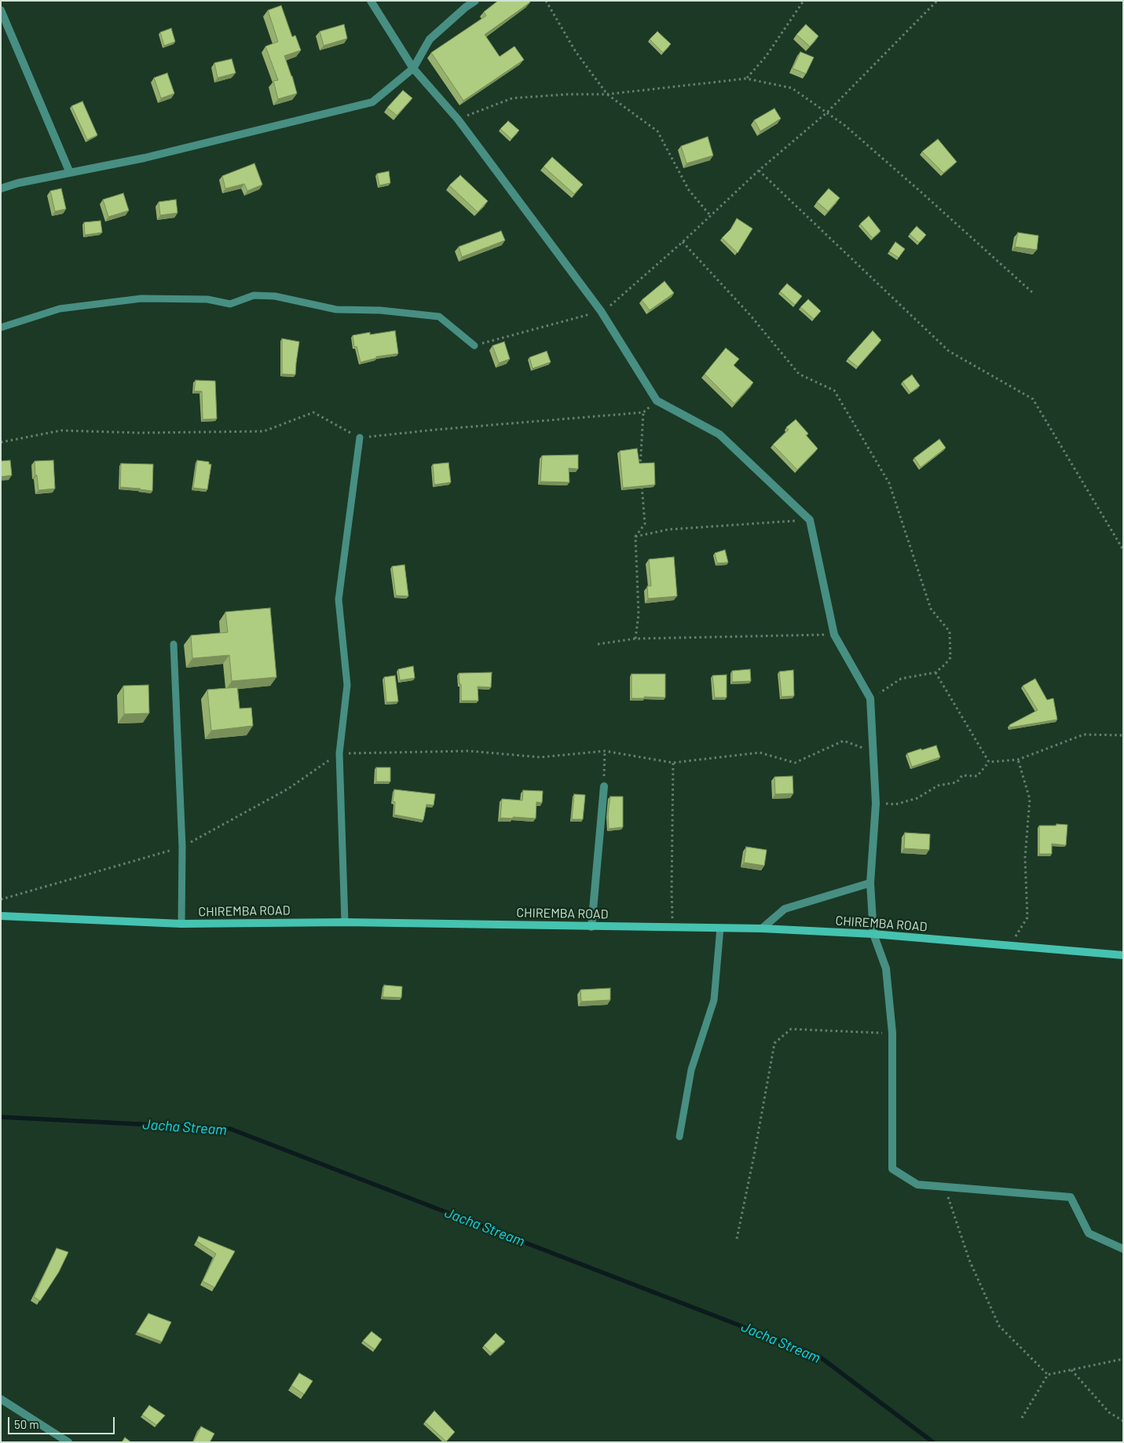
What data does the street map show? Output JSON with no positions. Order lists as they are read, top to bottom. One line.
{"streets":{"main road":["CHIREMBA ROAD"]},"water":["Jacha Stream"],"scale_bar":"50 m"}
